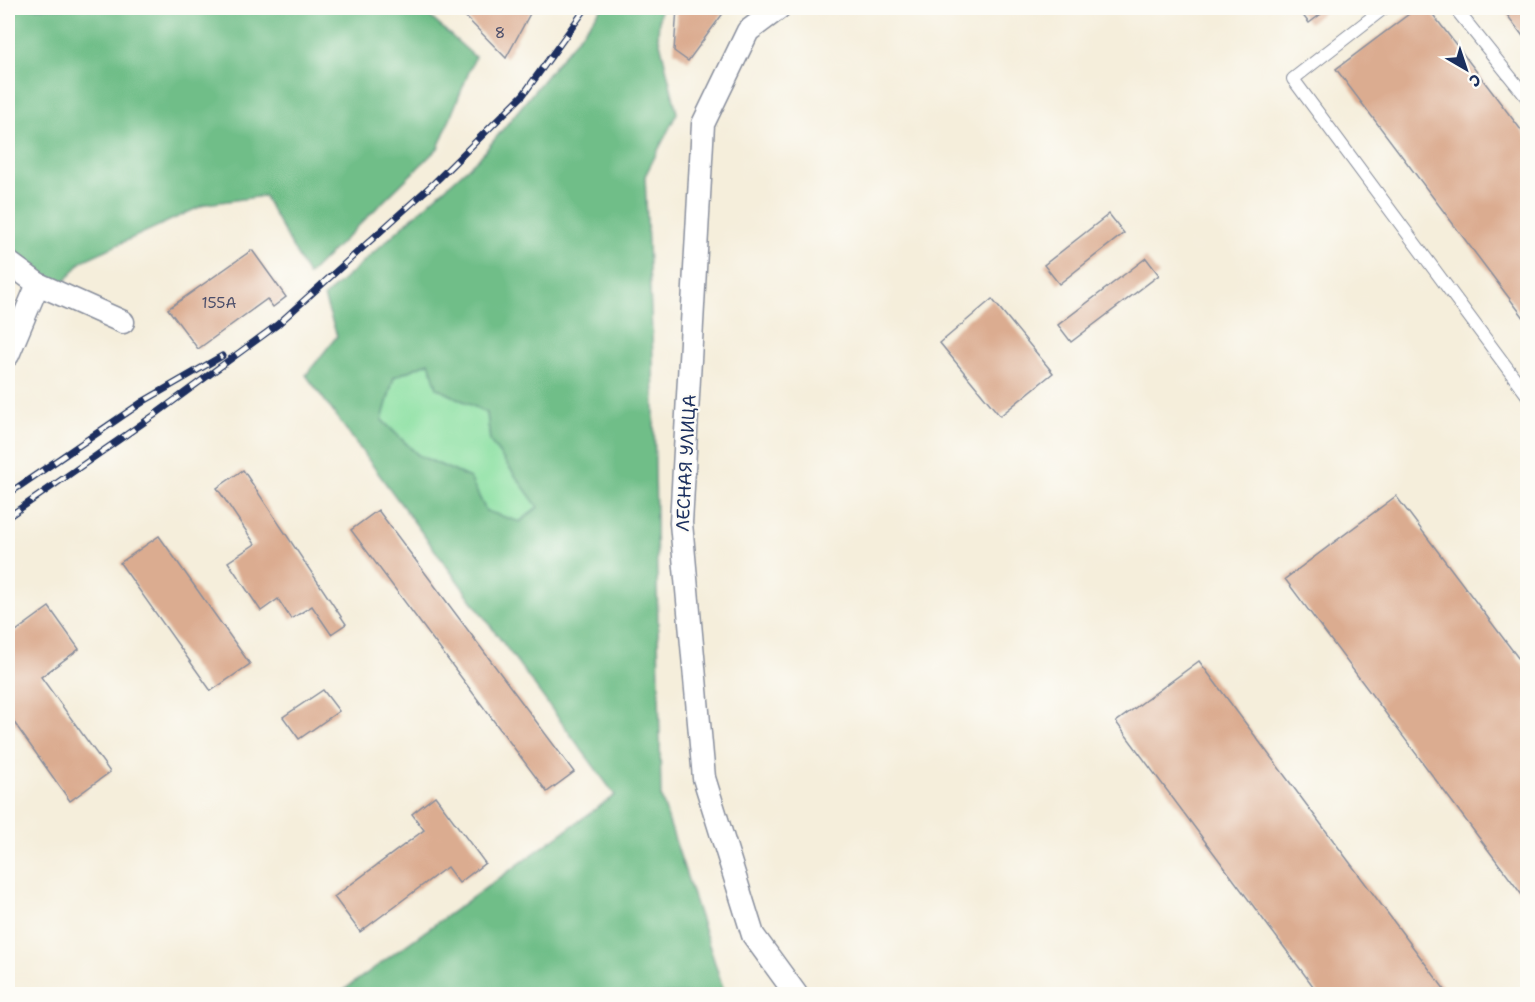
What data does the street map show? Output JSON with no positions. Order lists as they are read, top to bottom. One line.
{"streets":{"street":["ЛЕСНАЯ УЛИЦА"]},"house_numbers":["8","155А"],"north":"bottom right"}
